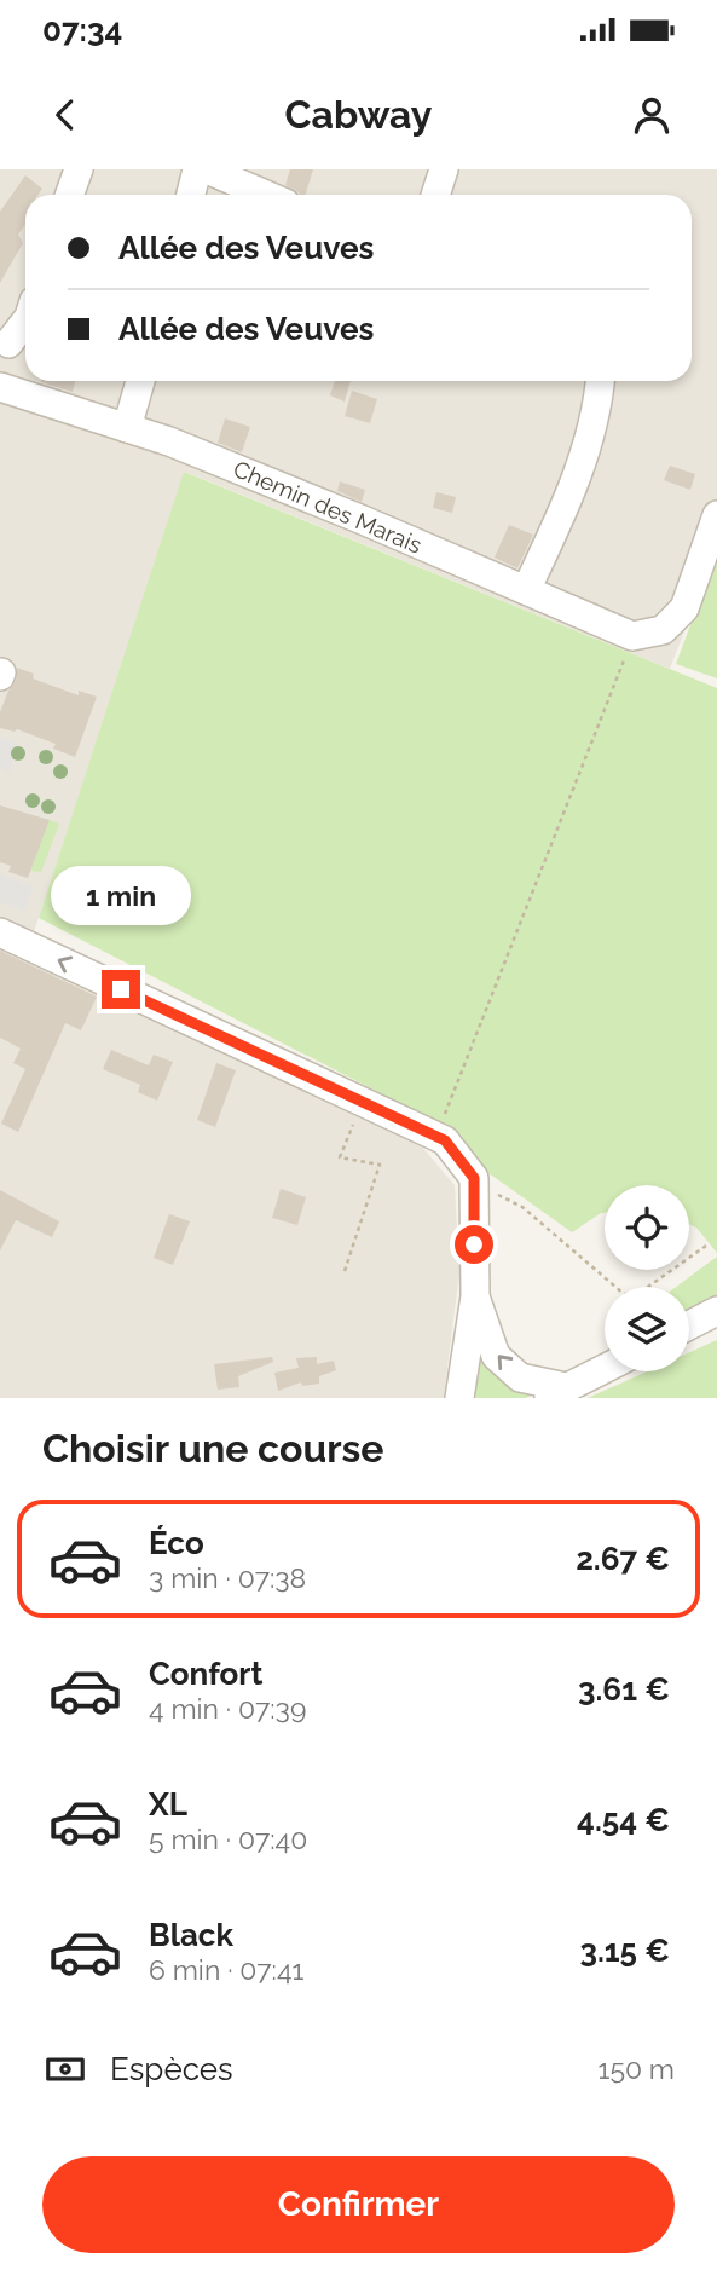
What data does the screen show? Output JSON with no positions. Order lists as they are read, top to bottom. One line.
{"streets":{"street":["Chemin des Marais"]},"page":{"status":"07:34","header":"Cabway","banner":["Allée des Veuves","Allée des Veuves"],"bubble":"1 min","heading":"Choisir une course","list":[{"name":"Éco","note":"3 min · 07:38","value":"2.67 €"},{"name":"Confort","note":"4 min · 07:39","value":"3.61 €"},{"name":"XL","note":"5 min · 07:40","value":"4.54 €"},{"name":"Black","note":"6 min · 07:41","value":"3.15 €"}],"pay":["Espèces","150 m"],"buttons":"Confirmer"}}
